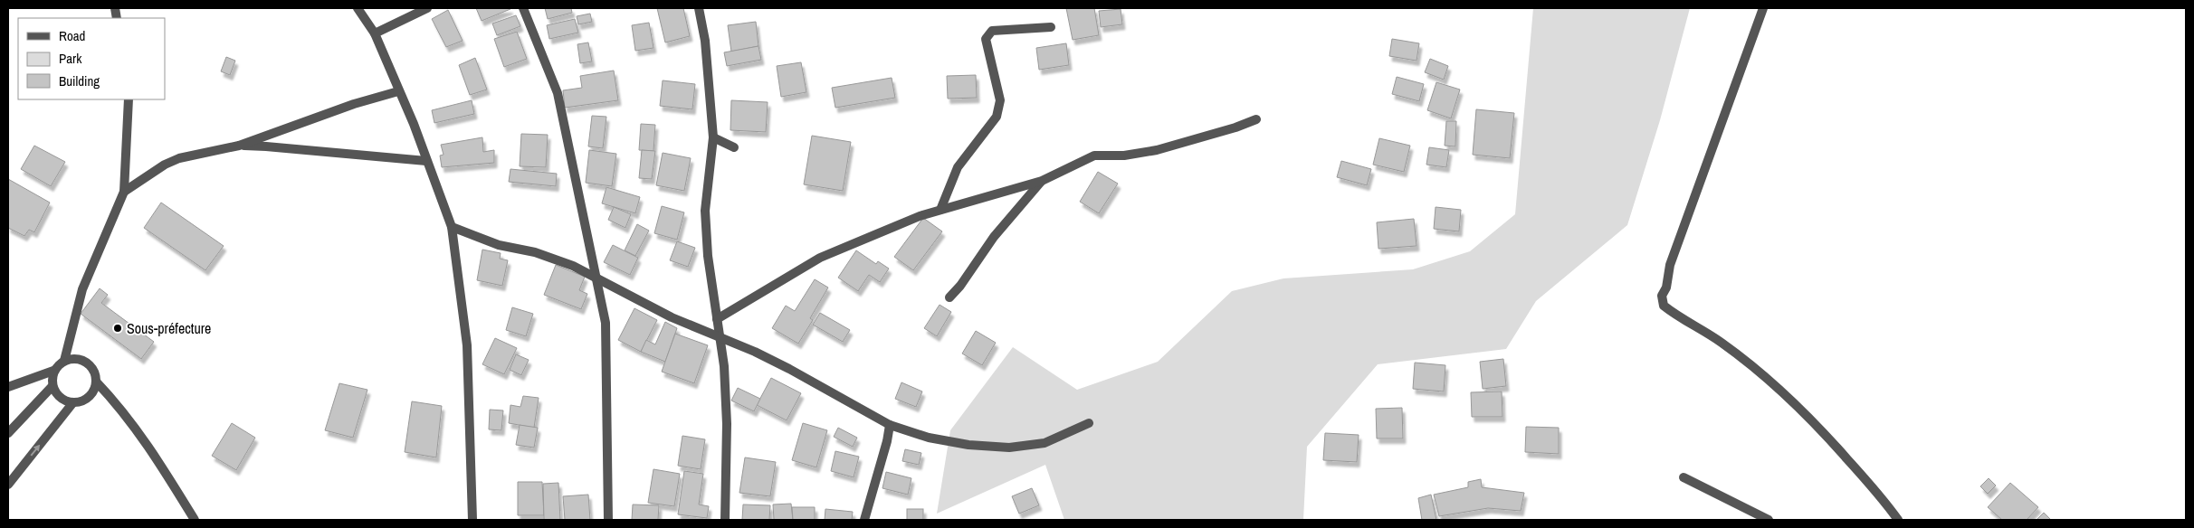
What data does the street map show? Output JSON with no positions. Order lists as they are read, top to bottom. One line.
{"places":["Sous-préfecture"],"legend":["Road","Park","Building"]}
